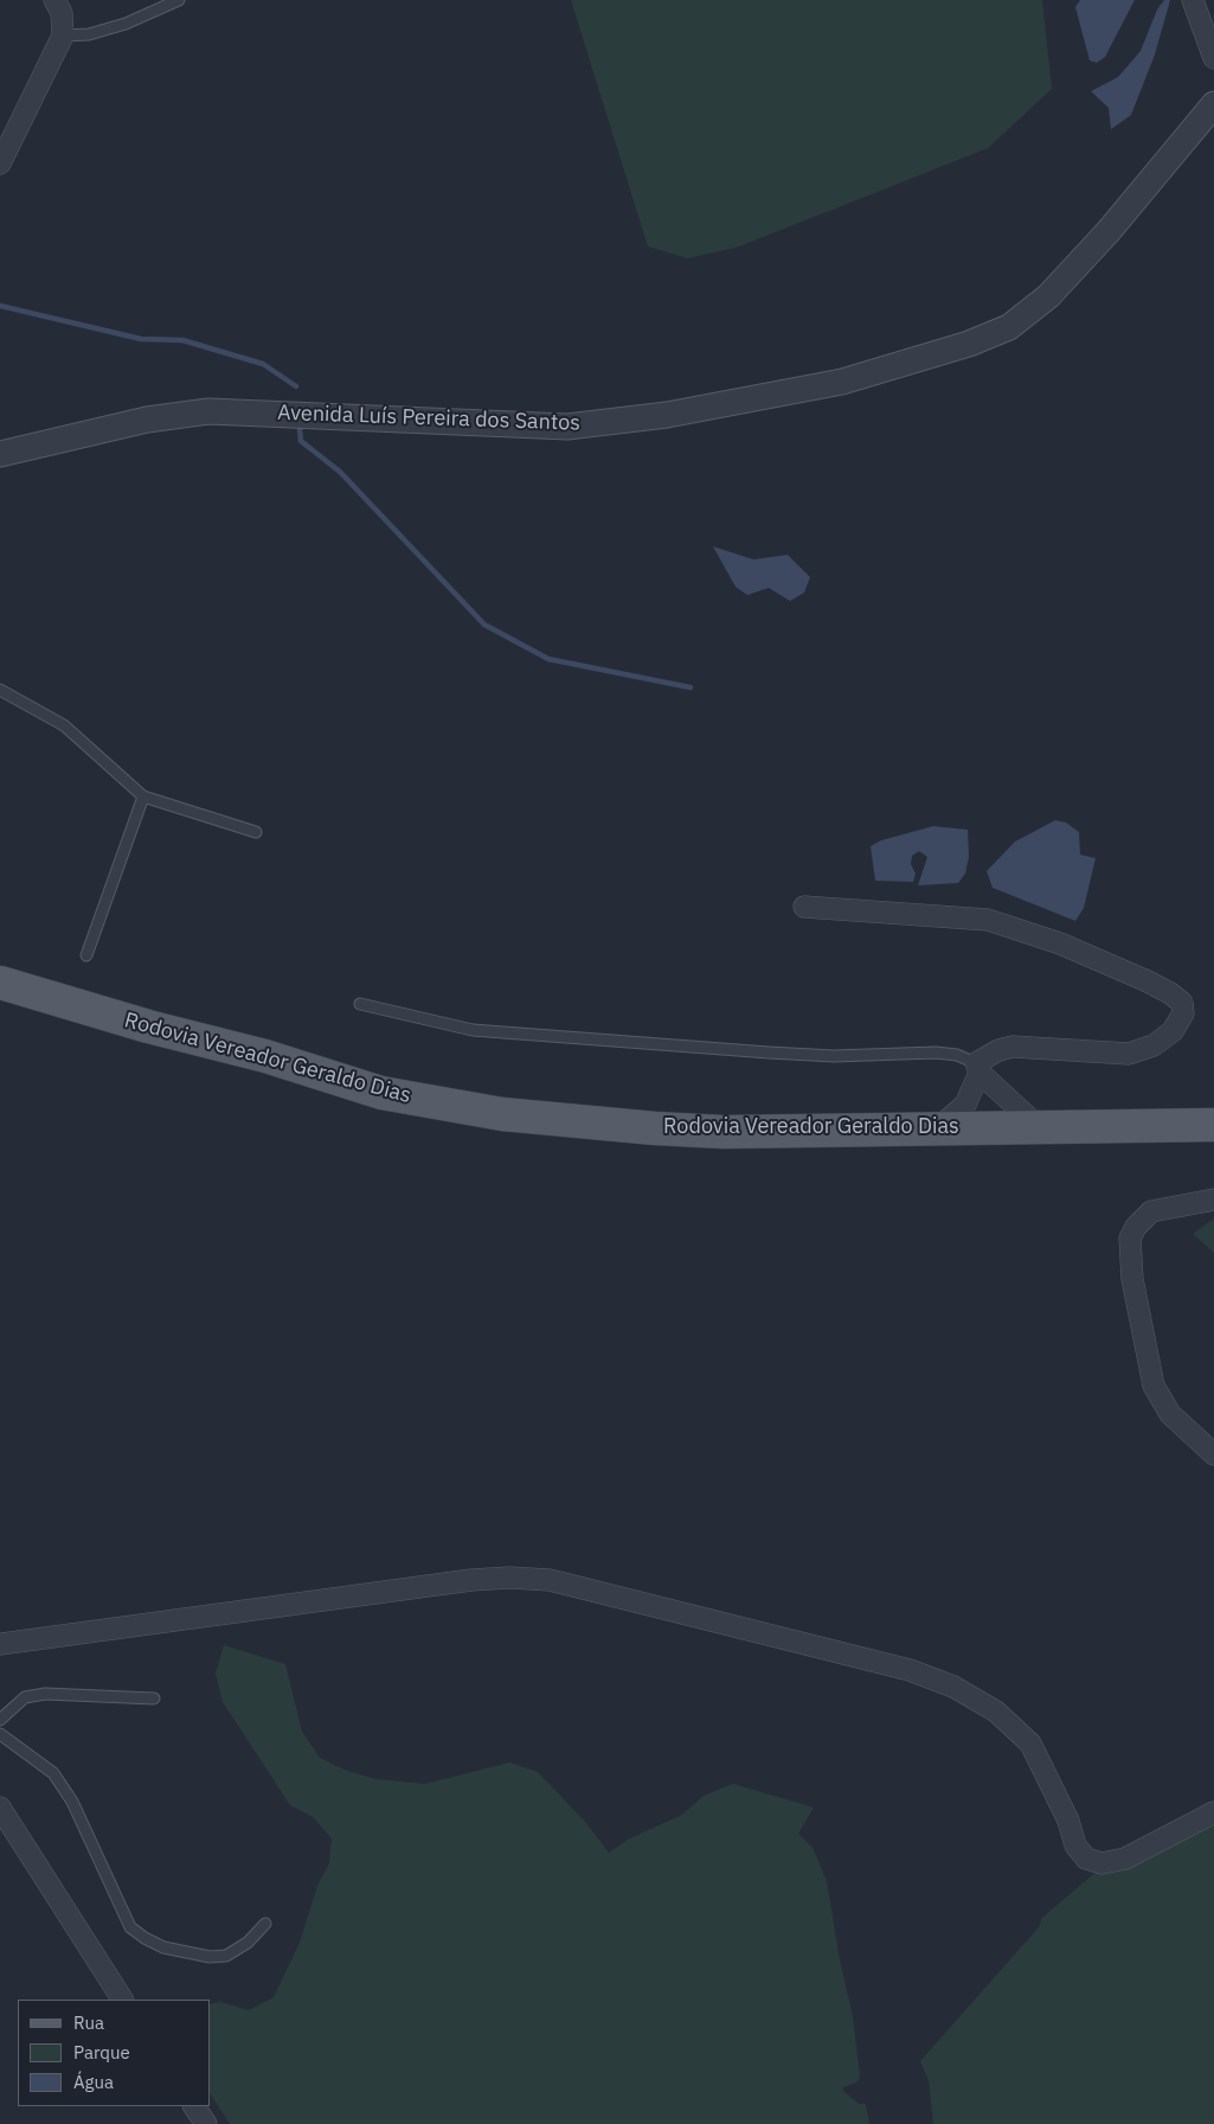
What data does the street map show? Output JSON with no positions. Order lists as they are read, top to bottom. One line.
{"streets":{"main road":["Rodovia Vereador Geraldo Dias"],"street":["Avenida Luís Pereira dos Santos"]},"legend":["Rua","Parque","Água"]}
